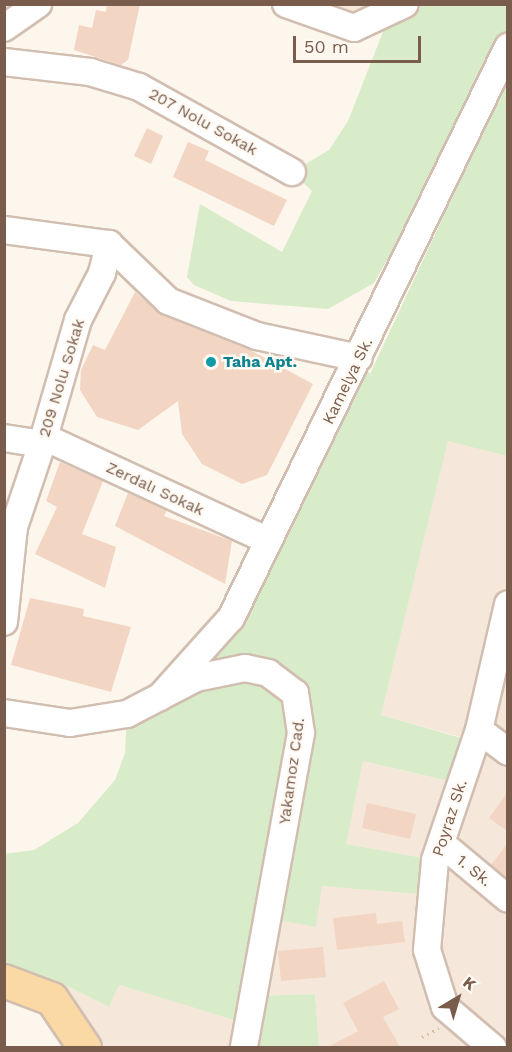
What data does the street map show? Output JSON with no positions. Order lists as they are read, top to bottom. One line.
{"streets":{"street":["207 Nolu Sokak","209 Nolu Sokak","Kamelya Sk.","Zerdalı Sokak","Yakamoz Cad.","Poyraz Sk.","1. Sk."]},"crossings":[["209 Nolu Sokak","Zerdalı Sokak"],["Kamelya Sk.","Zerdalı Sokak"],["Kamelya Sk.","Yakamoz Cad."],["Poyraz Sk.","1. Sk."]],"places":["Taha Apt."],"scale_bar":"50 m","north":"top right"}
